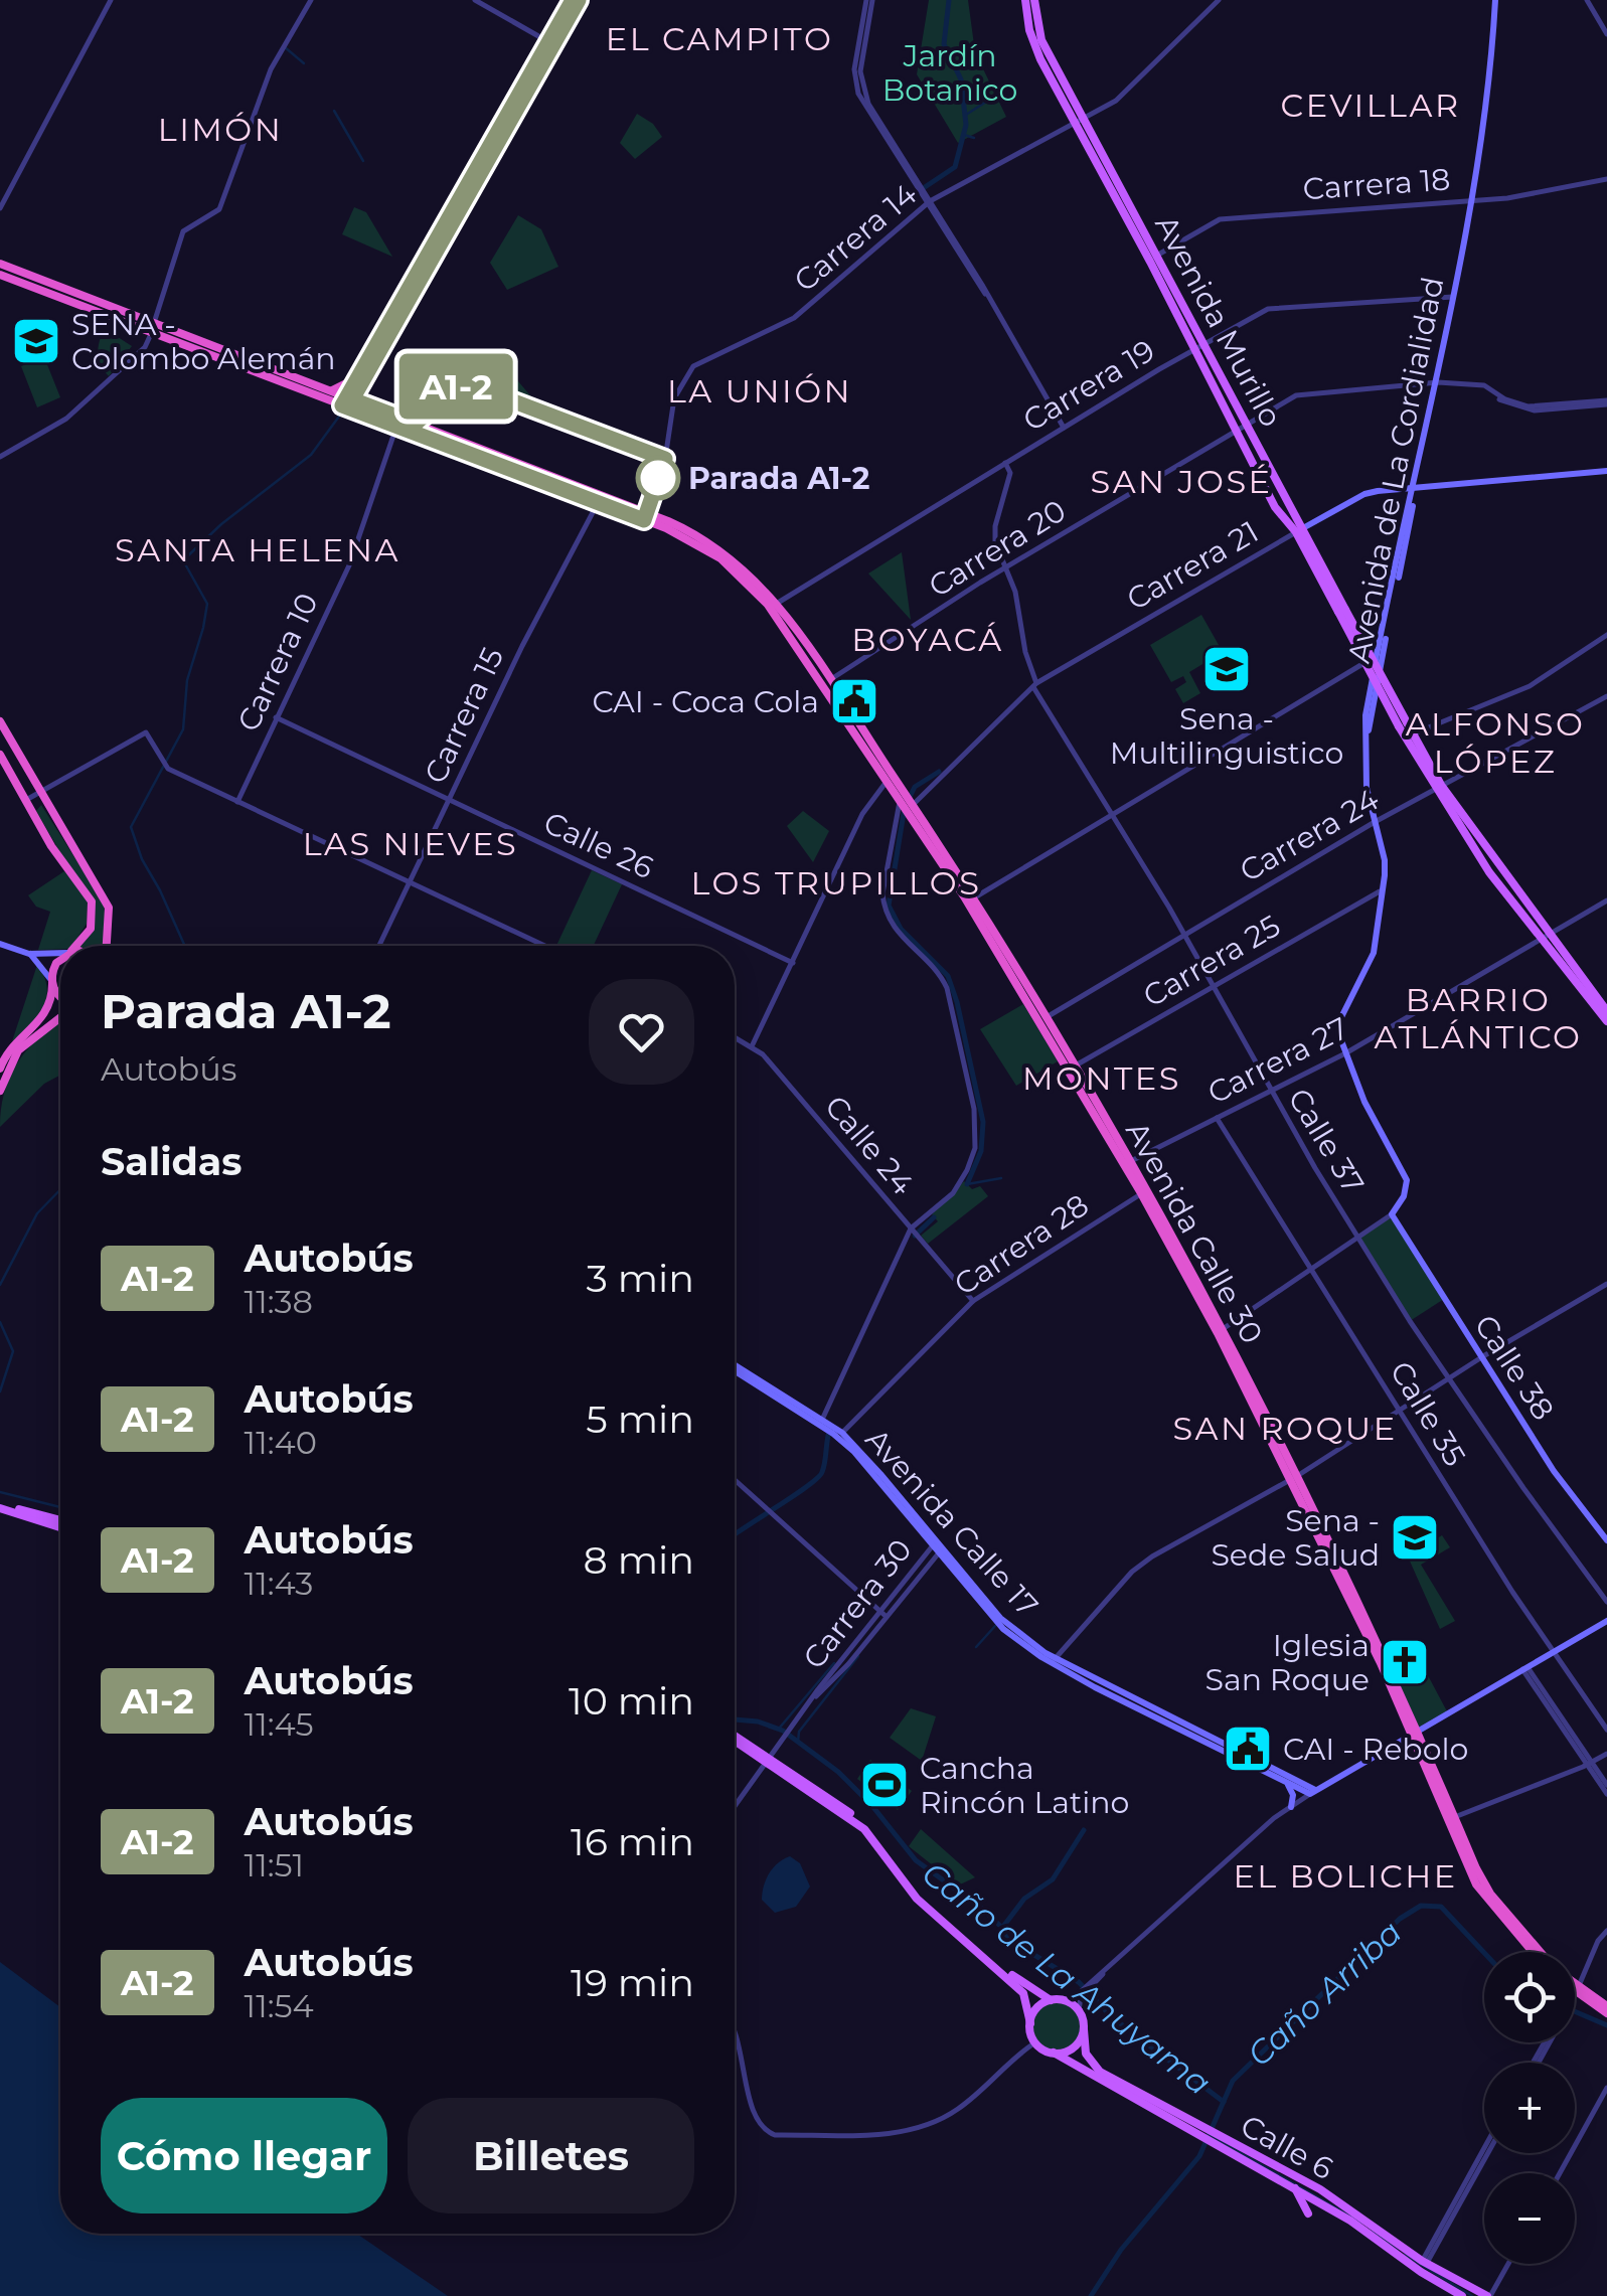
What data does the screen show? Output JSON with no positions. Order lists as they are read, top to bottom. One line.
{"streets":{"highway":["Avenida Calle 30"],"main road":["Avenida Murillo","Avenida de La Cordialidad","Carrera 21","Calle 38","Avenida Calle 17","Calle 6"],"street":["Carrera 18","Carrera 14","Carrera 19","Carrera 20","Carrera 10","Carrera 15","Carrera 24","Calle 26","Carrera 25","Carrera 27","Calle 37","Calle 24","Carrera 28","Calle 35","Carrera 30"]},"crossings":[["Carrera 18","Avenida Murillo"],["Carrera 18","Avenida de La Cordialidad"],["Carrera 14","Avenida Murillo"],["Carrera 14","Avenida Calle 30"],["Avenida Murillo","Carrera 19"],["Avenida Murillo","Carrera 20"],["Avenida Murillo","Carrera 21"],["Avenida Murillo","Carrera 24"],["Avenida Murillo","Carrera 27"],["Carrera 19","Avenida de La Cordialidad"],["Carrera 19","Calle 37"],["Carrera 19","Avenida Calle 30"],["Avenida de La Cordialidad","Carrera 20"],["Avenida de La Cordialidad","Carrera 21"],["Avenida de La Cordialidad","Carrera 24"],["Avenida de La Cordialidad","Carrera 25"],["Avenida de La Cordialidad","Carrera 27"],["Carrera 20","Calle 37"],["Carrera 20","Avenida Calle 30"],["Carrera 21","Calle 37"],["Carrera 21","Avenida Calle 30"],["Carrera 10","Calle 26"],["Carrera 10","Avenida Calle 30"],["Carrera 15","Calle 26"],["Carrera 15","Avenida Calle 30"],["Carrera 24","Calle 37"],["Carrera 24","Avenida Calle 30"],["Carrera 25","Calle 37"],["Carrera 25","Avenida Calle 30"],["Carrera 27","Calle 37"],["Carrera 27","Avenida Calle 30"],["Carrera 27","Calle 35"],["Calle 24","Carrera 28"],["Avenida Calle 30","Carrera 28"],["Carrera 28","Avenida Calle 17"],["Avenida Calle 17","Carrera 30"]],"districts":["EL CAMPITO","CEVILLAR","LIMÓN","LA UNIÓN","SAN JOSÉ","SANTA HELENA","BOYACÁ","ALFONSO LÓPEZ","LAS NIEVES","LOS TRUPILLOS","BARRIO ATLÁNTICO","MONTES","SAN ROQUE","EL BOLICHE"],"water":["Caño de La Ahuyama","Caño Arriba"],"parks":["Jardín Botanico"],"places":{"school or university":["SENA - Colombo Alemán","Sena - Multilinguistico","Sena - Sede Salud"],"other":["Parada A1-2"],"public building":["CAI - Coca Cola","CAI - Rebolo"],"church":["Iglesia San Roque"],"sports":["Cancha Rincón Latino"]},"lines":["bus line A1-2"],"page":{"on_map":"A1-2","heading":[["Parada A1-2","Autobús"],"Salidas"],"list":[{"mark":"A1-2","name":"Autobús","note":"11:38","value":"3 min"},{"mark":"A1-2","name":"Autobús","note":"11:40","value":"5 min"},{"mark":"A1-2","name":"Autobús","note":"11:43","value":"8 min"},{"mark":"A1-2","name":"Autobús","note":"11:45","value":"10 min"},{"mark":"A1-2","name":"Autobús","note":"11:51","value":"16 min"},{"mark":"A1-2","name":"Autobús","note":"11:54","value":"19 min"}],"map_buttons":["+","−"],"buttons":["Cómo llegar","Billetes"]}}
